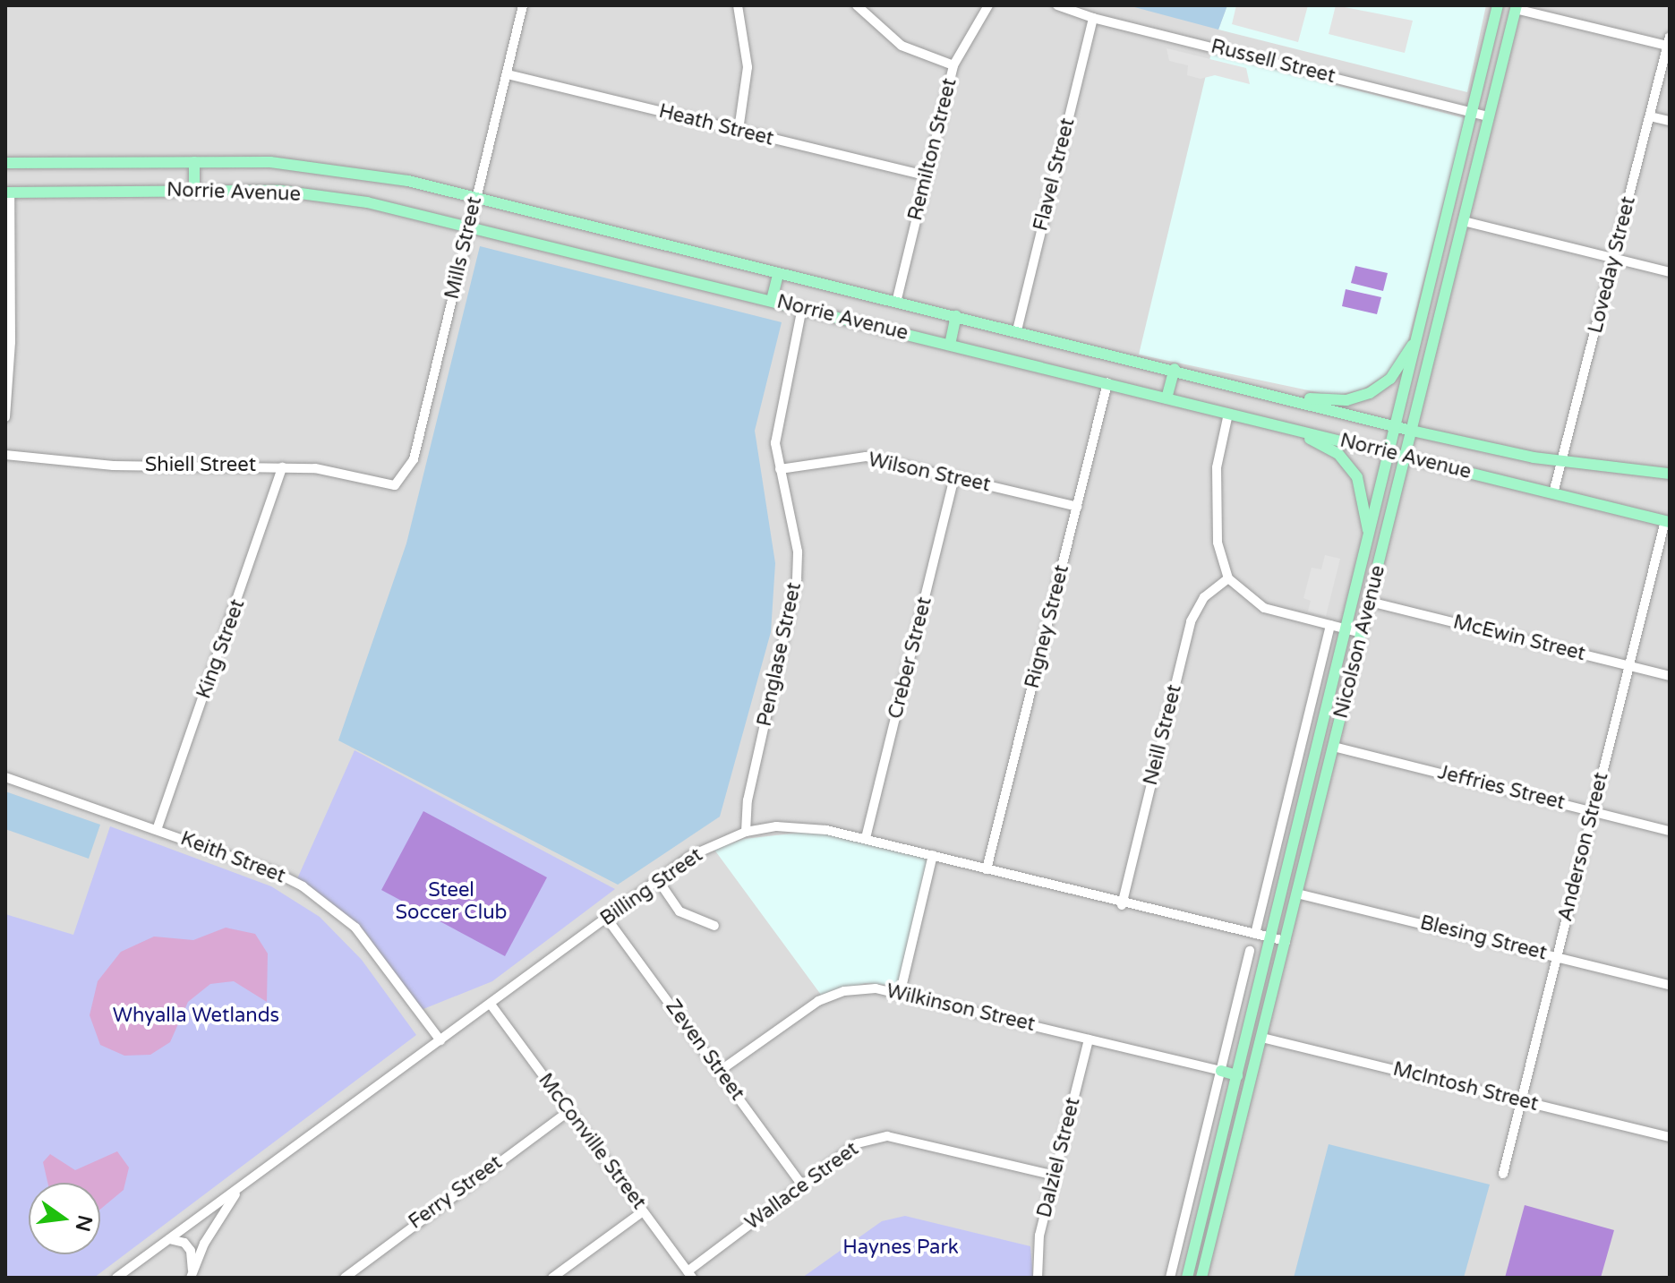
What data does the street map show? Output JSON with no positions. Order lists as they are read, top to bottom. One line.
{"streets":{"main road":["Norrie Avenue","Nicolson Avenue"],"street":["Russell Street","Heath Street","Remilton Street","Flavel Street","Mills Street","Loveday Street","Shiell Street","Wilson Street","Rigney Street","McEwin Street","King Street","Penglase Street","Creber Street","Neill Street","Jeffries Street","Anderson Street","Keith Street","Billing Street","Blesing Street","Wilkinson Street","Zeven Street","McIntosh Street","McConville Street","Dalziel Street","Wallace Street","Ferry Street"]},"crossings":[["Russell Street","Flavel Street"],["Russell Street","Nicolson Avenue"],["Heath Street","Remilton Street"],["Heath Street","Mills Street"],["Remilton Street","Norrie Avenue"],["Flavel Street","Norrie Avenue"],["Norrie Avenue","Mills Street"],["Norrie Avenue","Loveday Street"],["Norrie Avenue","Rigney Street"],["Norrie Avenue","Nicolson Avenue"],["Norrie Avenue","Penglase Street"],["Norrie Avenue","Anderson Street"],["Mills Street","Shiell Street"],["Shiell Street","King Street"],["Wilson Street","Rigney Street"],["Wilson Street","Penglase Street"],["Wilson Street","Creber Street"],["Rigney Street","Billing Street"],["McEwin Street","Nicolson Avenue"],["McEwin Street","Anderson Street"],["Nicolson Avenue","Jeffries Street"],["Nicolson Avenue","Billing Street"],["Nicolson Avenue","Blesing Street"],["Nicolson Avenue","McIntosh Street"],["King Street","Keith Street"],["Penglase Street","Billing Street"],["Creber Street","Billing Street"],["Neill Street","Billing Street"],["Jeffries Street","Anderson Street"],["Anderson Street","Blesing Street"],["Anderson Street","McIntosh Street"],["Keith Street","Billing Street"],["Billing Street","Zeven Street"],["Billing Street","McConville Street"],["Wilkinson Street","Zeven Street"],["Wilkinson Street","Dalziel Street"],["Zeven Street","Wallace Street"],["McConville Street","Wallace Street"],["McConville Street","Ferry Street"],["Dalziel Street","Wallace Street"]],"parks":["Steel Soccer Club","Whyalla Wetlands","Haynes Park"],"north":"right"}
